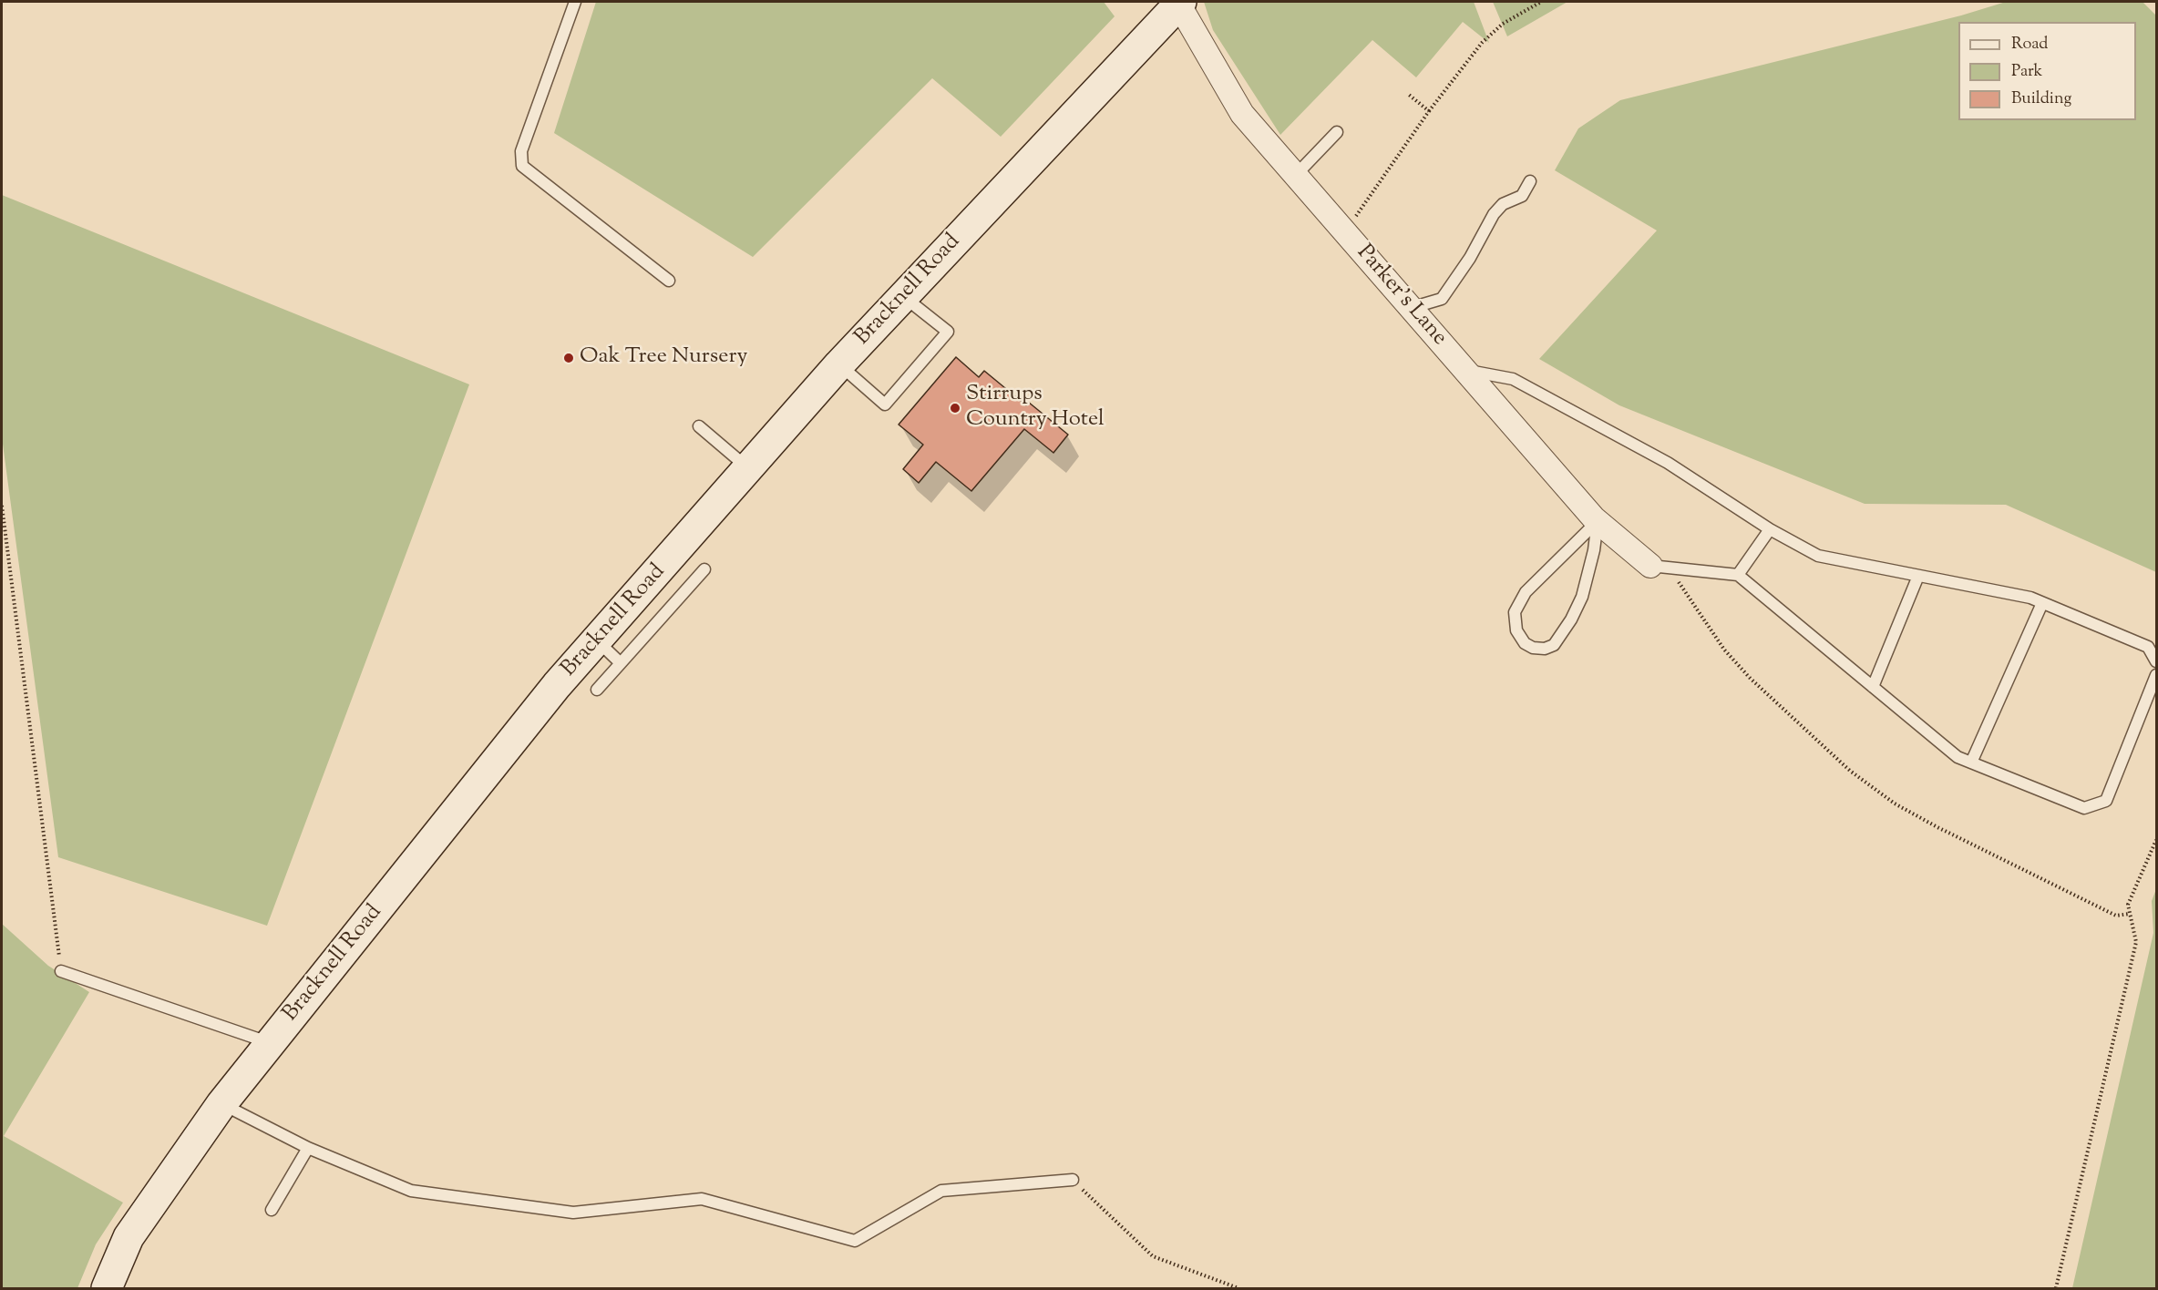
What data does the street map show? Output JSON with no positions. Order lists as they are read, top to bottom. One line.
{"streets":{"main road":["Bracknell Road"],"street":["Parker's Lane"]},"crossings":[["Bracknell Road","Parker's Lane"]],"places":["Oak Tree Nursery","Stirrups Country Hotel"],"legend":["Road","Park","Building"]}
